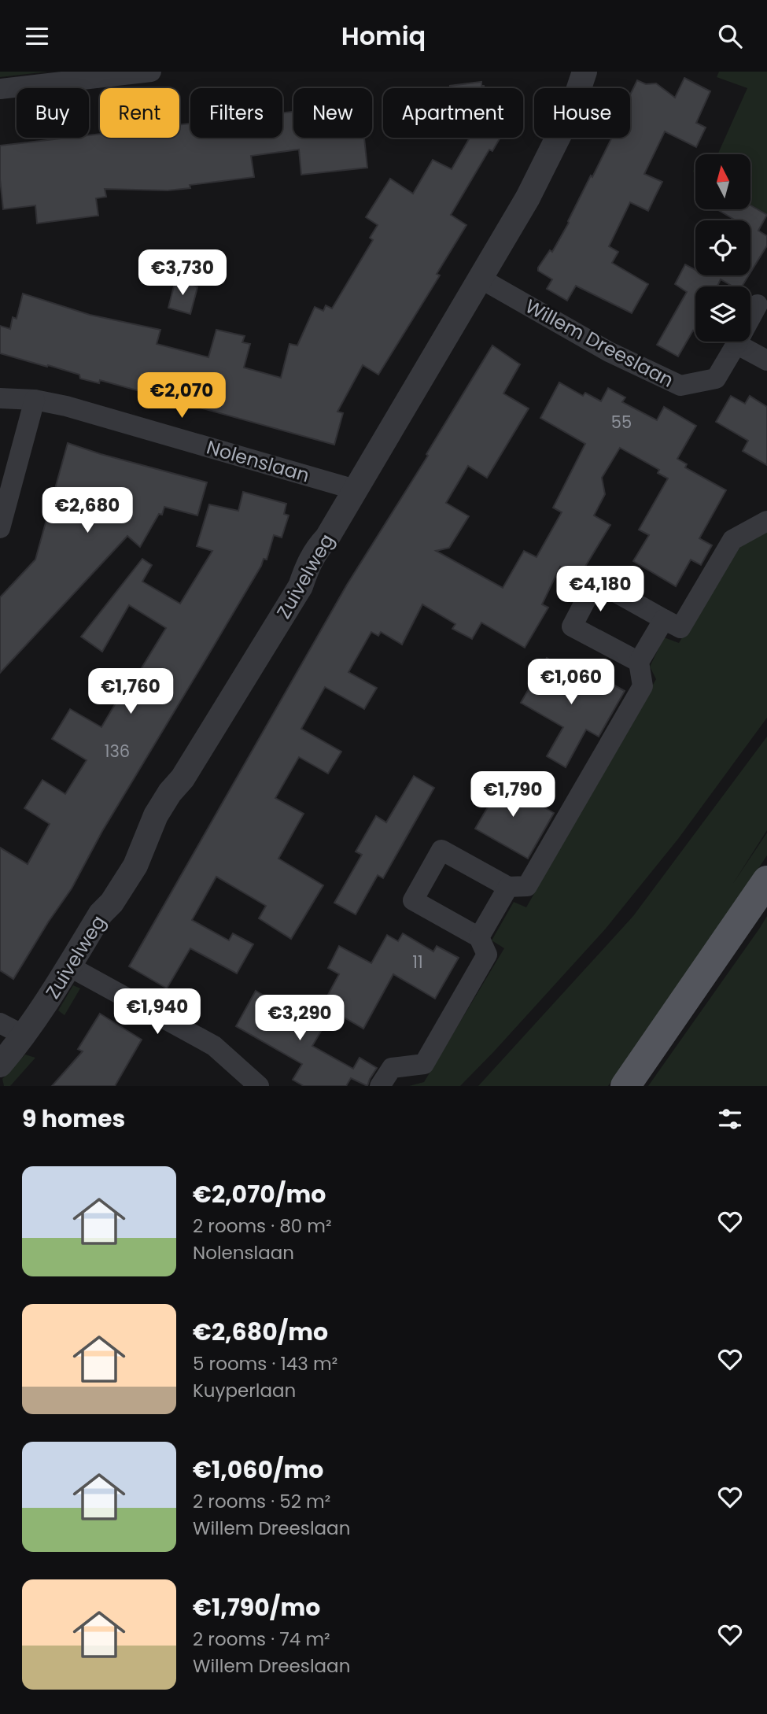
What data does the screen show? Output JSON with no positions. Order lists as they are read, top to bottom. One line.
{"streets":{"street":["Willem Dreeslaan","Nolenslaan","Zuivelweg"]},"crossings":[["Willem Dreeslaan","Zuivelweg"],["Nolenslaan","Zuivelweg"]],"house_numbers":["55","136","11"],"north":"top","page":{"header":"Homiq","chip":["Buy","Rent","Filters","New","Apartment","House"],"price":["€3,730","€2,070","€2,680","€4,180","€1,060","€1,760","€1,790","€1,940","€3,290"],"heading":"9 homes","list":[{"name":"€2,070/mo","note":"2 rooms · 80 m² · Nolenslaan"},{"name":"€2,680/mo","note":"5 rooms · 143 m² · Kuyperlaan"},{"name":"€1,060/mo","note":"2 rooms · 52 m² · Willem Dreeslaan"},{"name":"€1,790/mo","note":"2 rooms · 74 m² · Willem Dreeslaan"}]}}
